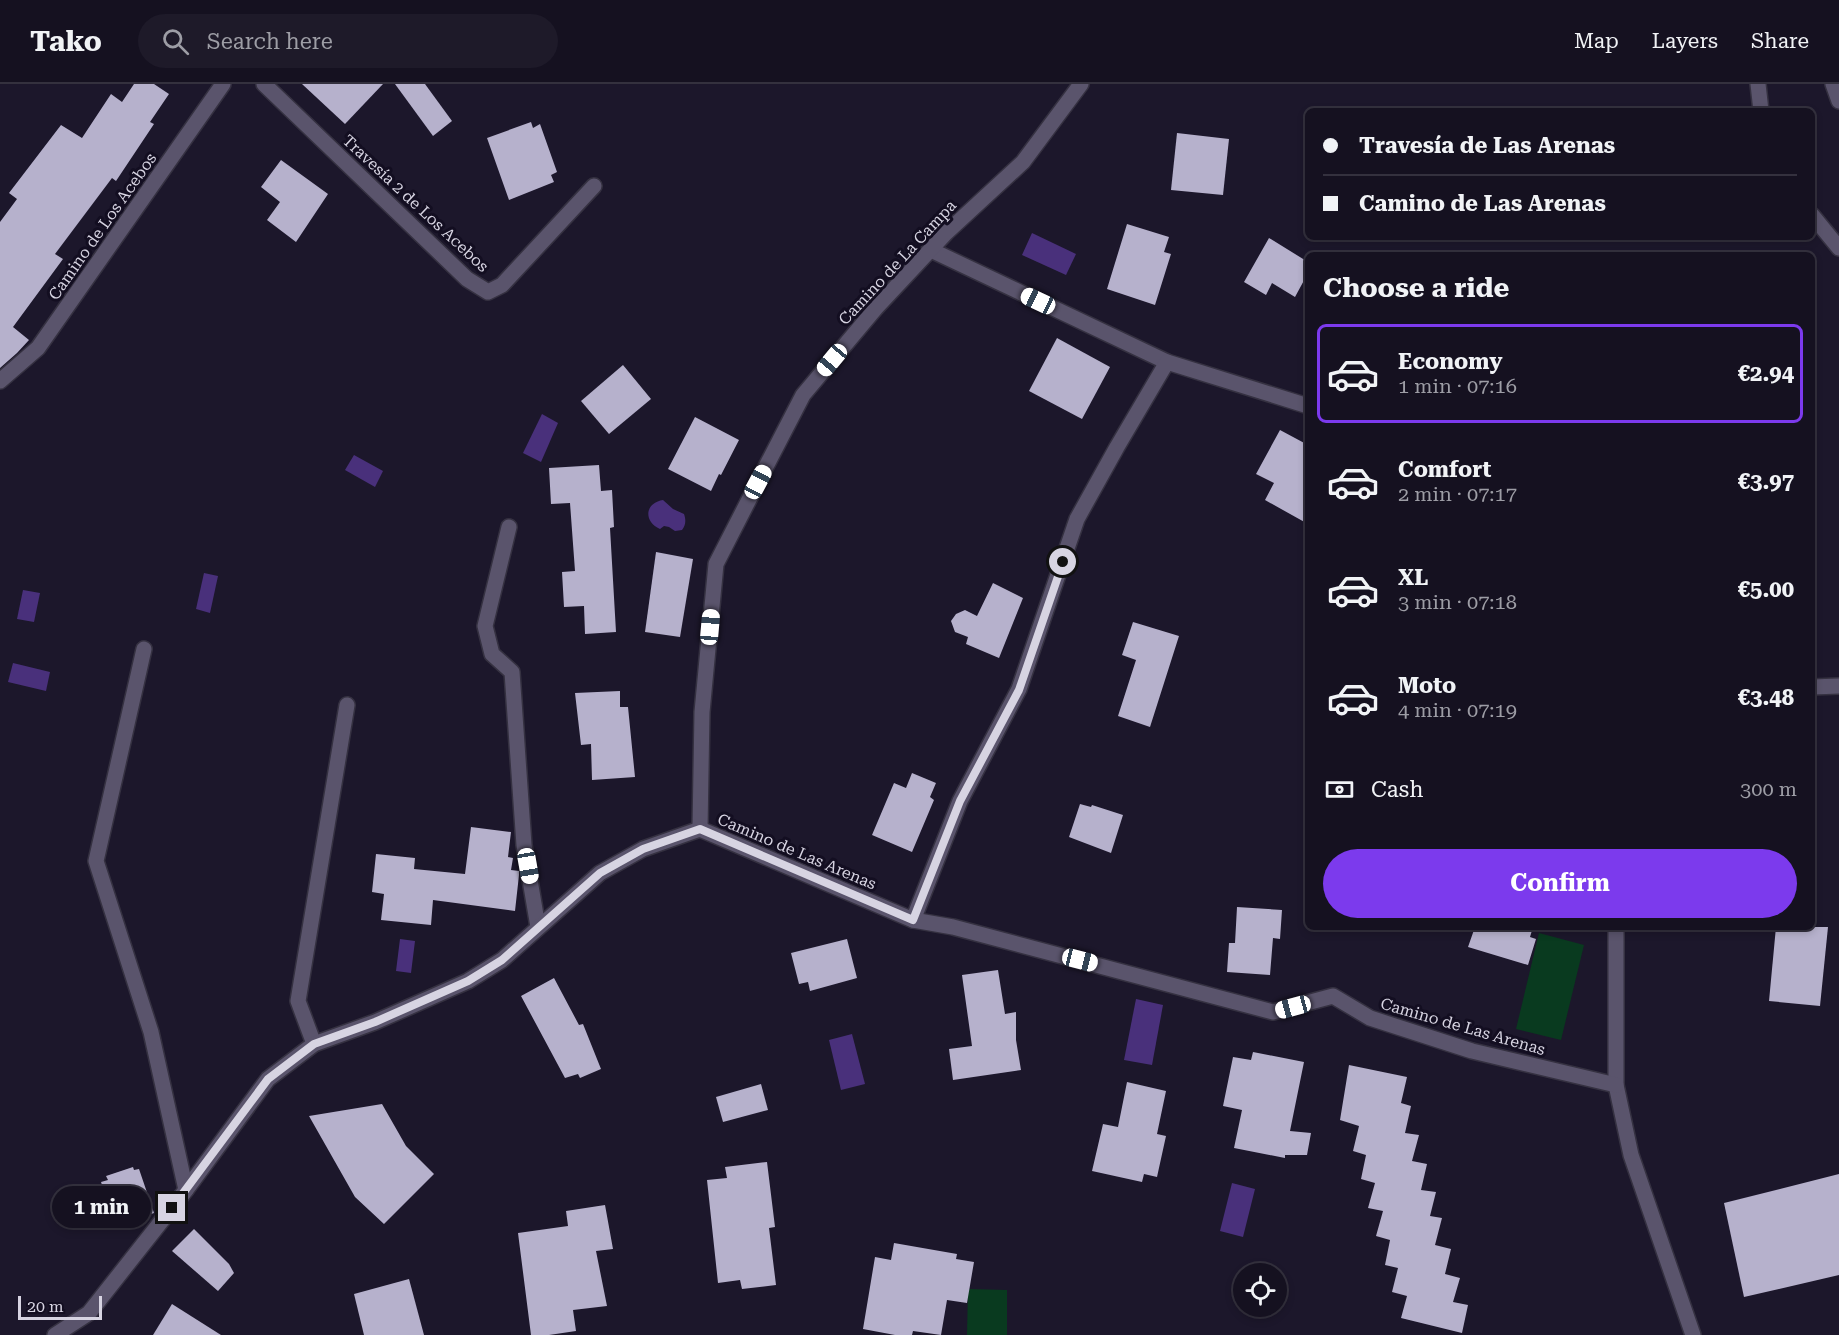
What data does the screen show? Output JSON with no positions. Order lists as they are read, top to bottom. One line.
{"streets":{"street":["Travesía 2 de Los Acebos","Camino de Los Acebos","Camino de La Campa","Camino de Las Arenas"]},"crossings":[["Camino de La Campa","Camino de Las Arenas"]],"scale_bar":"20 m","page":{"header":"Tako","search":"Search here","nav":["Map","Layers","Share"],"banner":["Travesía de Las Arenas","Camino de Las Arenas"],"heading":"Choose a ride","list":[{"name":"Economy","note":"1 min · 07:16","value":"€2.94"},{"name":"Comfort","note":"2 min · 07:17","value":"€3.97"},{"name":"XL","note":"3 min · 07:18","value":"€5.00"},{"name":"Moto","note":"4 min · 07:19","value":"€3.48"}],"pay":["Cash","300 m"],"buttons":"Confirm","bubble":"1 min","scale":"20 m"}}
